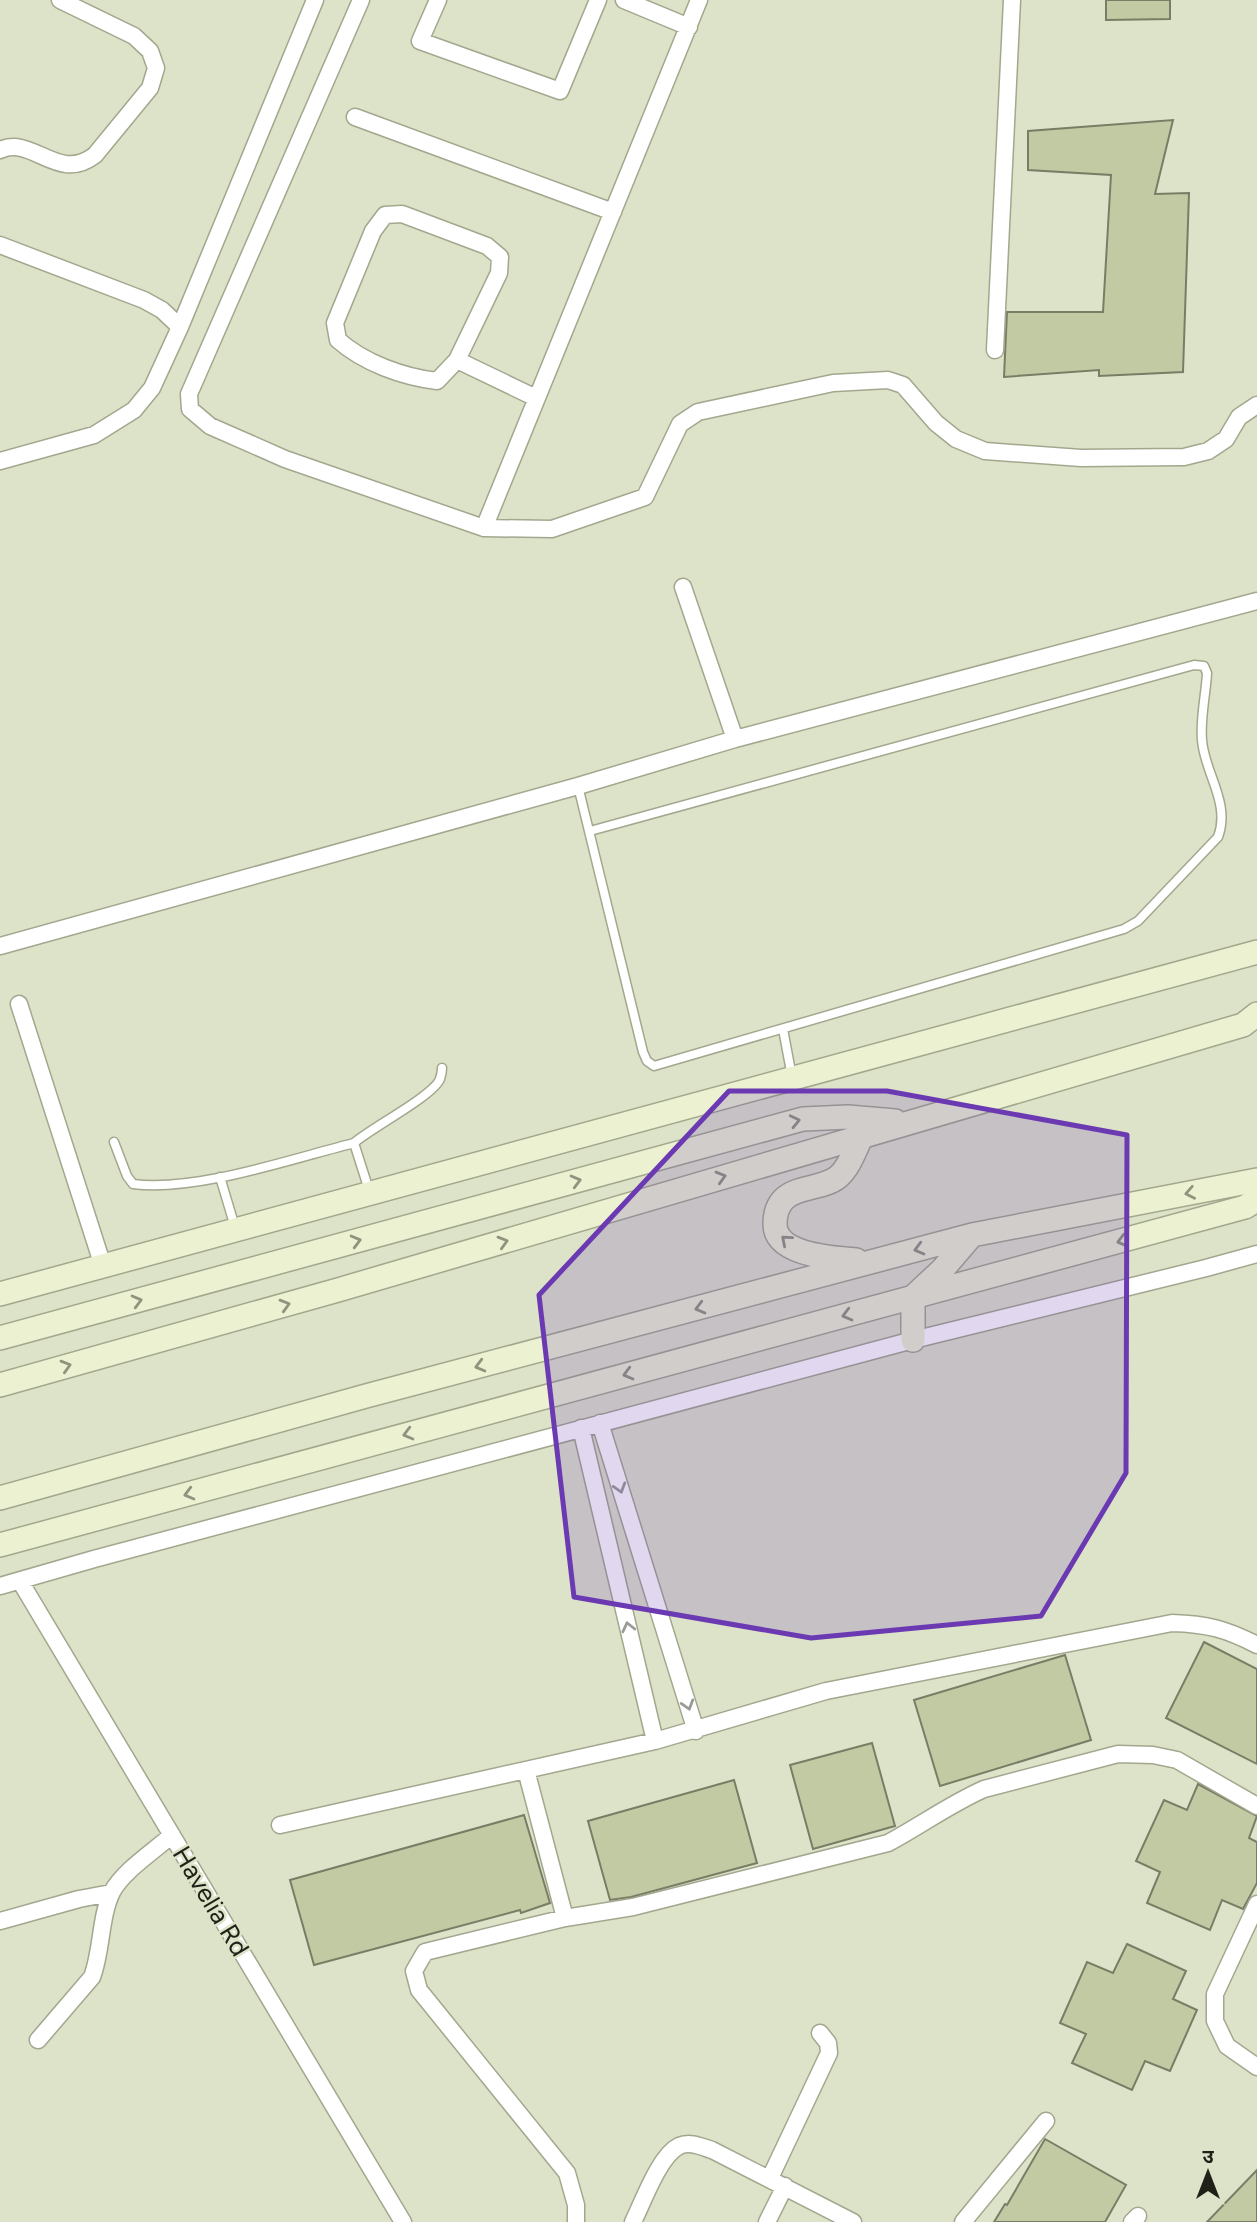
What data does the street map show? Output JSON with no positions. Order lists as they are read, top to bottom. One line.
{"streets":{"street":["Havelia Rd"]},"north":"top"}
